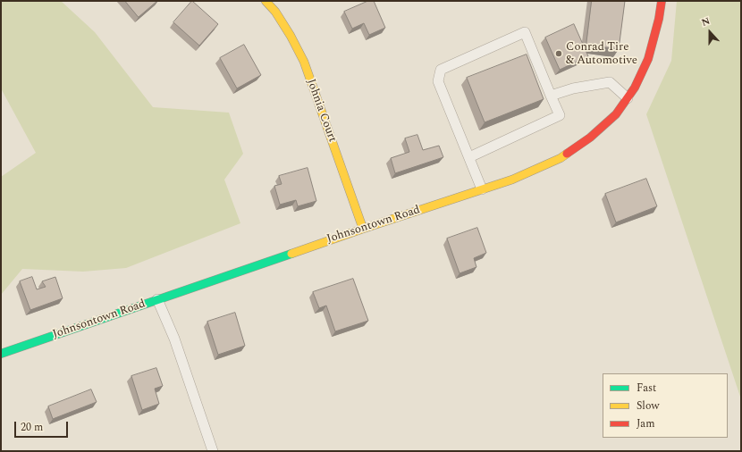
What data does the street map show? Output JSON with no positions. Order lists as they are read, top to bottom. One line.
{"streets":{"street":["Johnia Court","Johnsontown Road"]},"crossings":[["Johnia Court","Johnsontown Road"]],"places":["Conrad Tire & Automotive"],"legend":["Fast","Slow","Jam"],"scale_bar":"20 m","north":"top"}
